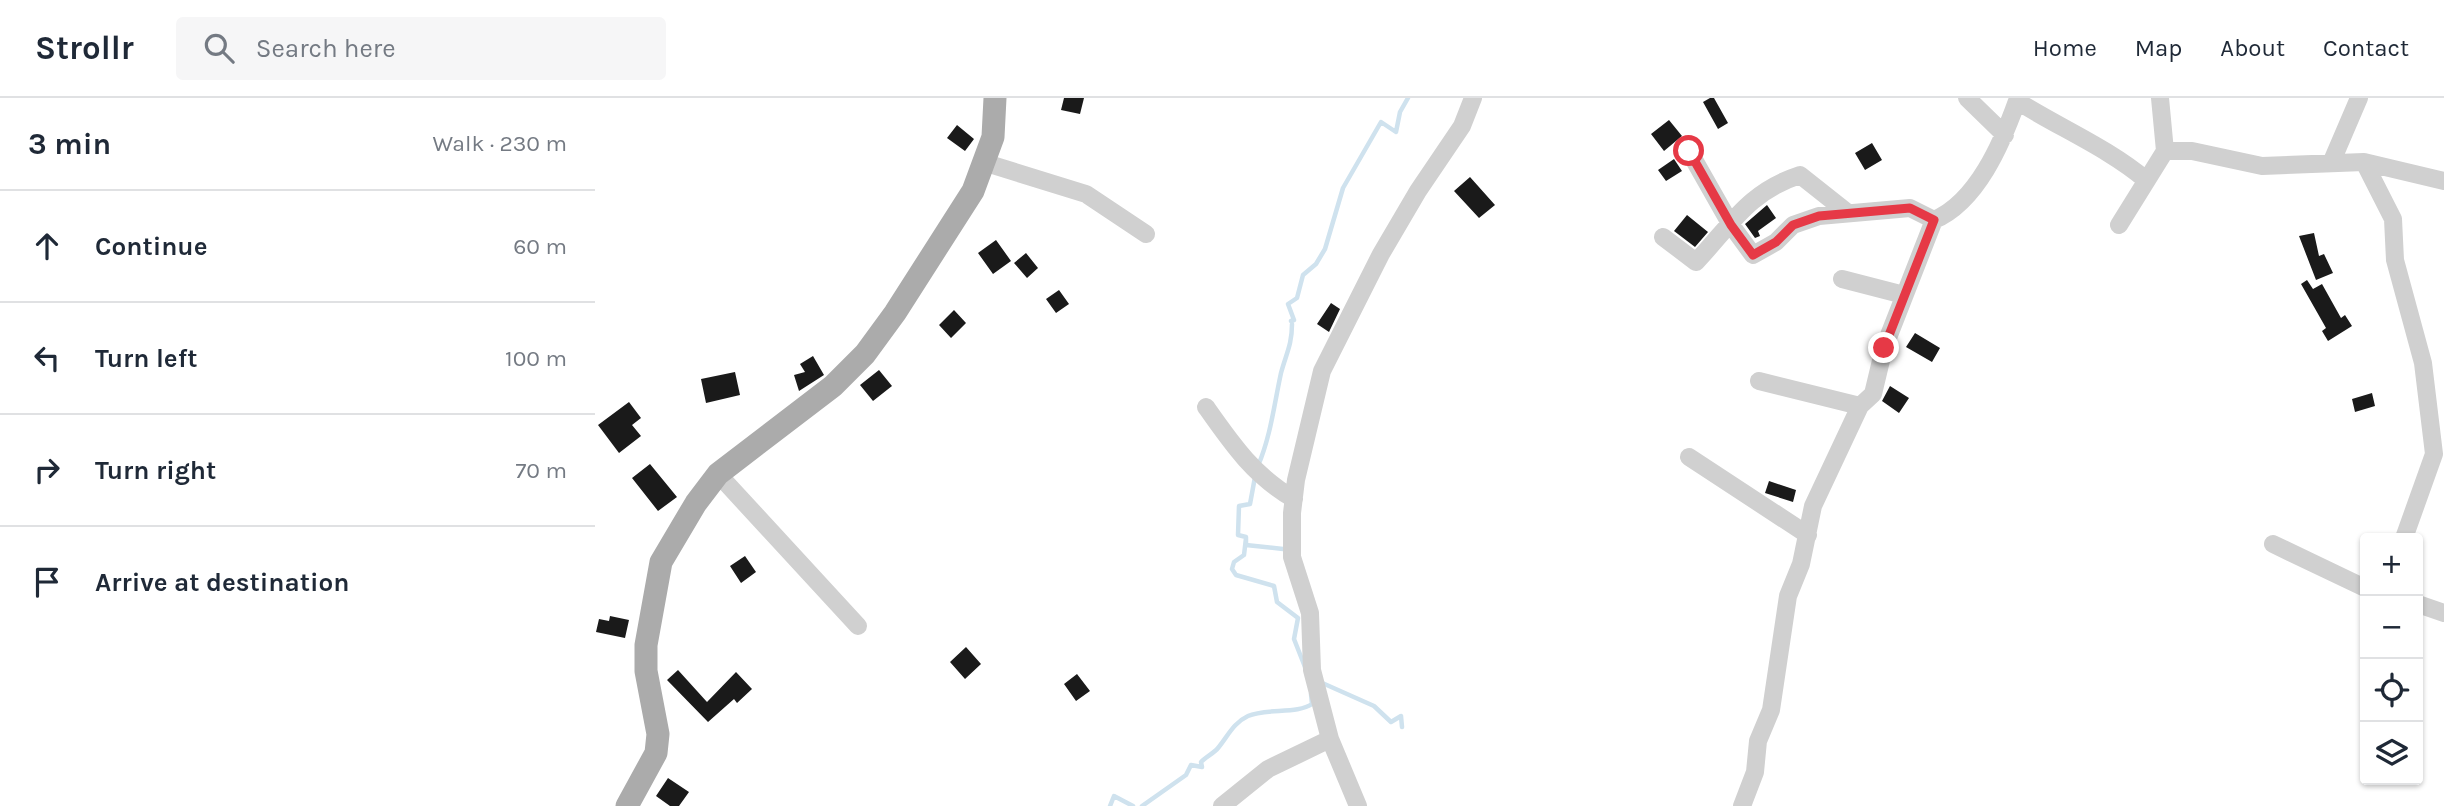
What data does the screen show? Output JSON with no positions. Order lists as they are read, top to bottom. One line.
{"page":{"header":"Strollr","search":"Search here","nav":["Home","Map","About","Contact"],"heading":["3 min","Walk · 230 m"],"list":[["Continue","60 m"],["Turn left","100 m"],["Turn right","70 m"],"Arrive at destination"],"map_buttons":["+","−"]}}
